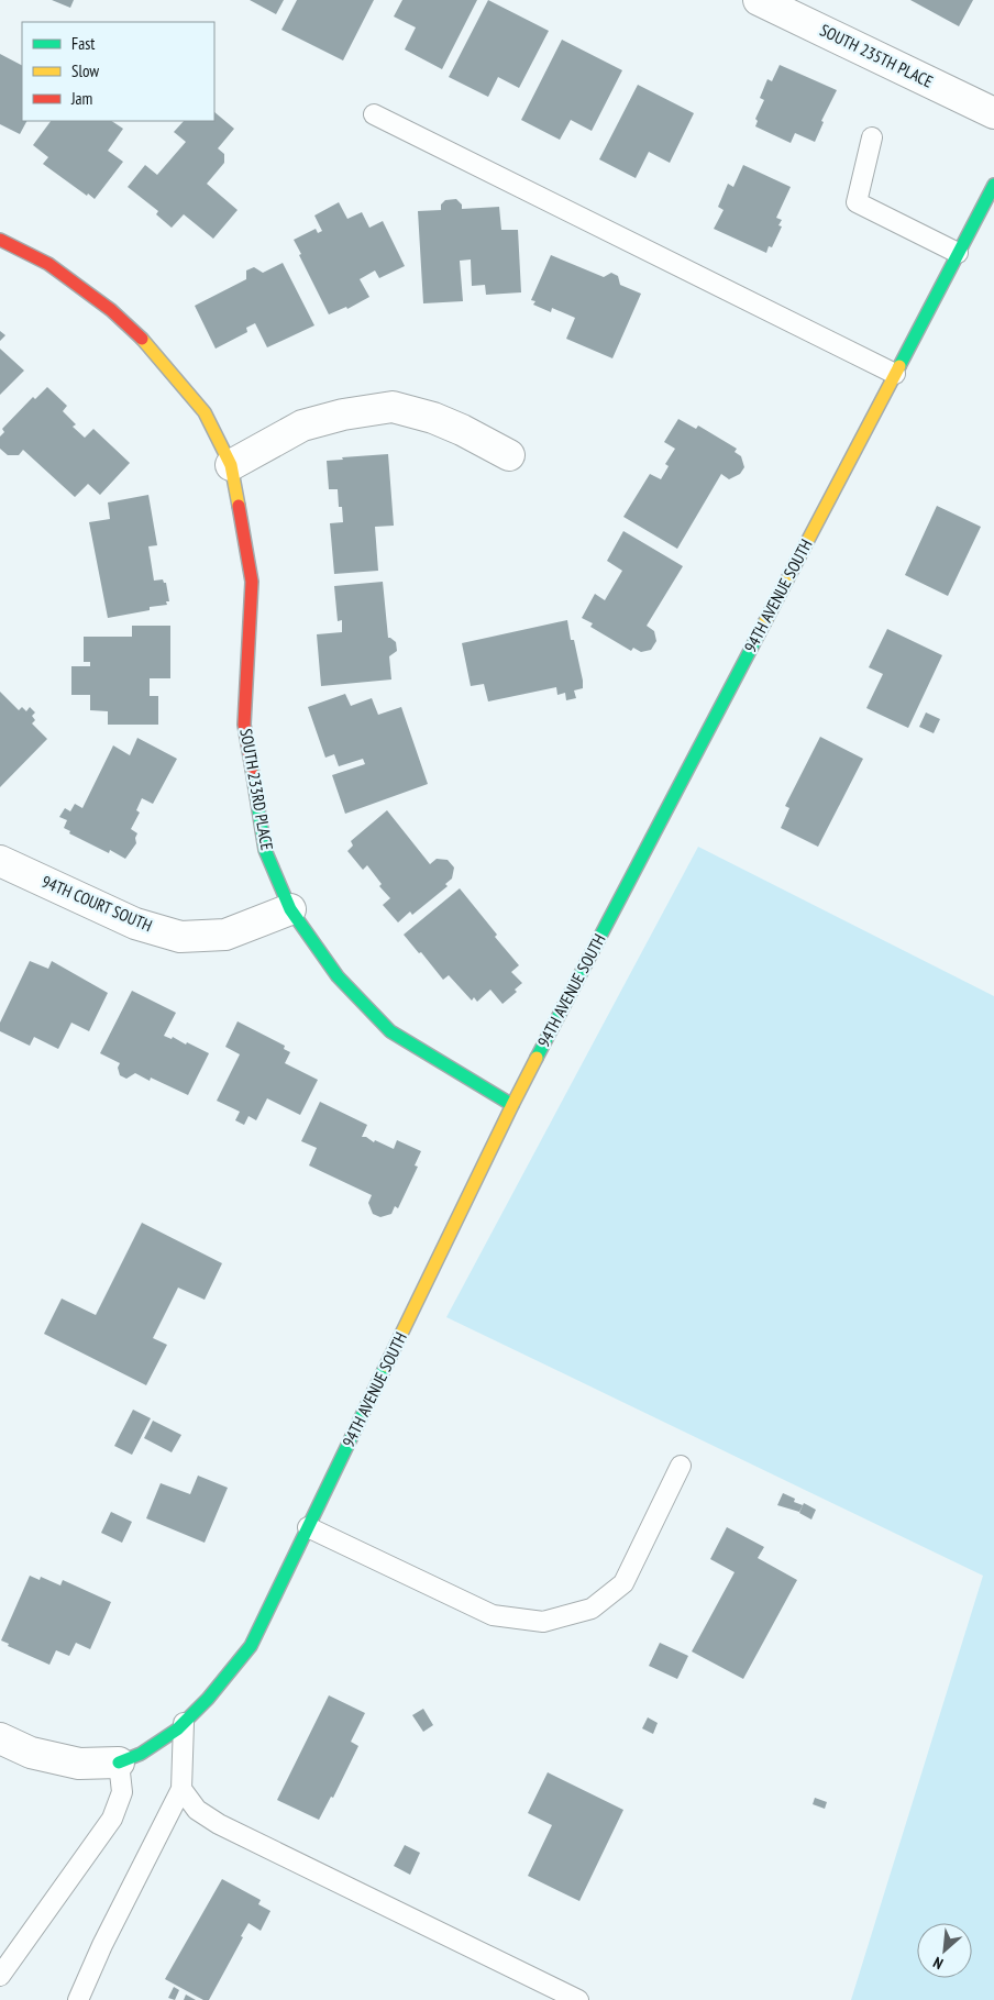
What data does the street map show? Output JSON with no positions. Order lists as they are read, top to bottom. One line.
{"streets":{"street":["SOUTH 235TH PLACE","94TH AVENUE SOUTH","SOUTH 233RD PLACE","94TH COURT SOUTH"]},"crossings":[["94TH AVENUE SOUTH","SOUTH 233RD PLACE"],["SOUTH 233RD PLACE","94TH COURT SOUTH"]],"legend":["Fast","Slow","Jam"],"north":"bottom left"}
